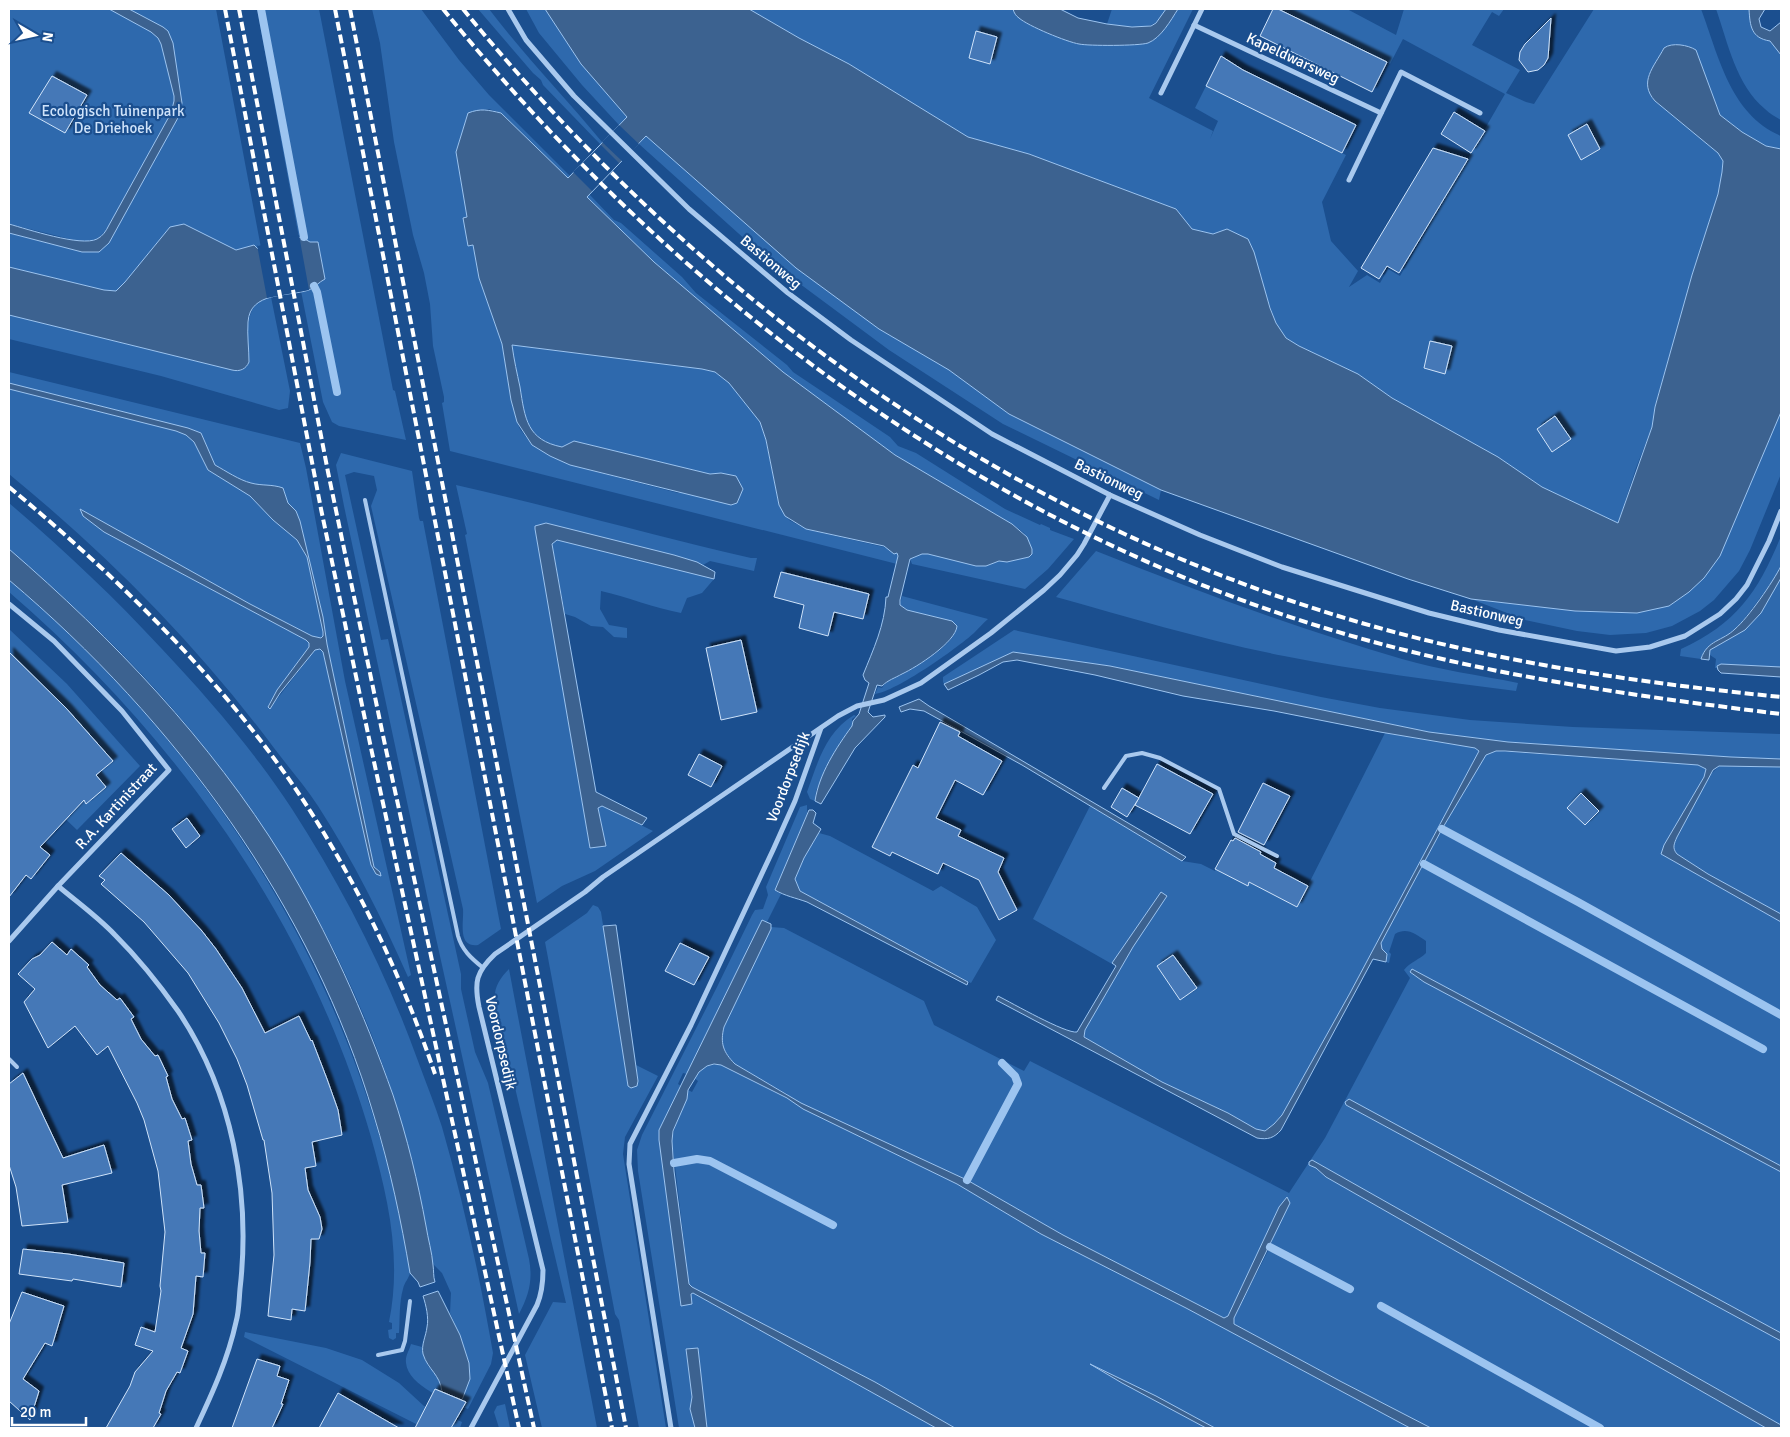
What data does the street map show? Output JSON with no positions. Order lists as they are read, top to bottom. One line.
{"streets":{"street":["Kapeldwarsweg","Bastionweg","Voordorpsedijk","R.A. Kartinistraat"]},"crossings":[["Bastionweg","Voordorpsedijk"]],"parks":["Ecologisch Tuinenpark De Driehoek"],"scale_bar":"20 m","north":"right"}
